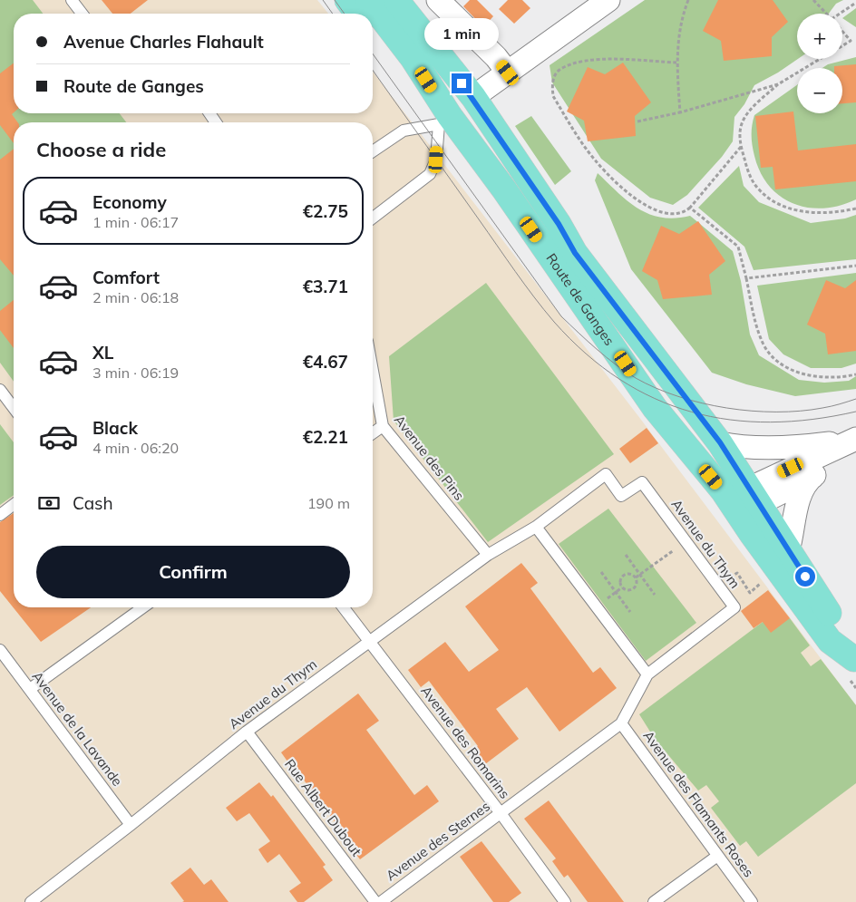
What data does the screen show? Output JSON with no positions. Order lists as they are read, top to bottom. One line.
{"streets":{"main road":["Route de Ganges"],"lane":["Avenue des Pins","Avenue du Thym","Avenue de la Lavande","Avenue des Romarins","Avenue des Flamants Roses","Rue Albert Dubout","Avenue des Sternes"]},"crossings":[["Avenue des Pins","Avenue du Thym"],["Avenue du Thym","Avenue de la Lavande"],["Avenue du Thym","Avenue des Romarins"],["Avenue du Thym","Rue Albert Dubout"],["Avenue du Thym","Avenue des Sternes"],["Avenue des Romarins","Avenue des Sternes"],["Avenue des Flamants Roses","Avenue des Sternes"]],"page":{"map_buttons":["+","−"],"banner":["Avenue Charles Flahault","Route de Ganges"],"bubble":"1 min","heading":"Choose a ride","list":[{"name":"Economy","note":"1 min · 06:17","value":"€2.75"},{"name":"Comfort","note":"2 min · 06:18","value":"€3.71"},{"name":"XL","note":"3 min · 06:19","value":"€4.67"},{"name":"Black","note":"4 min · 06:20","value":"€2.21"}],"pay":["Cash","190 m"],"buttons":"Confirm"}}
